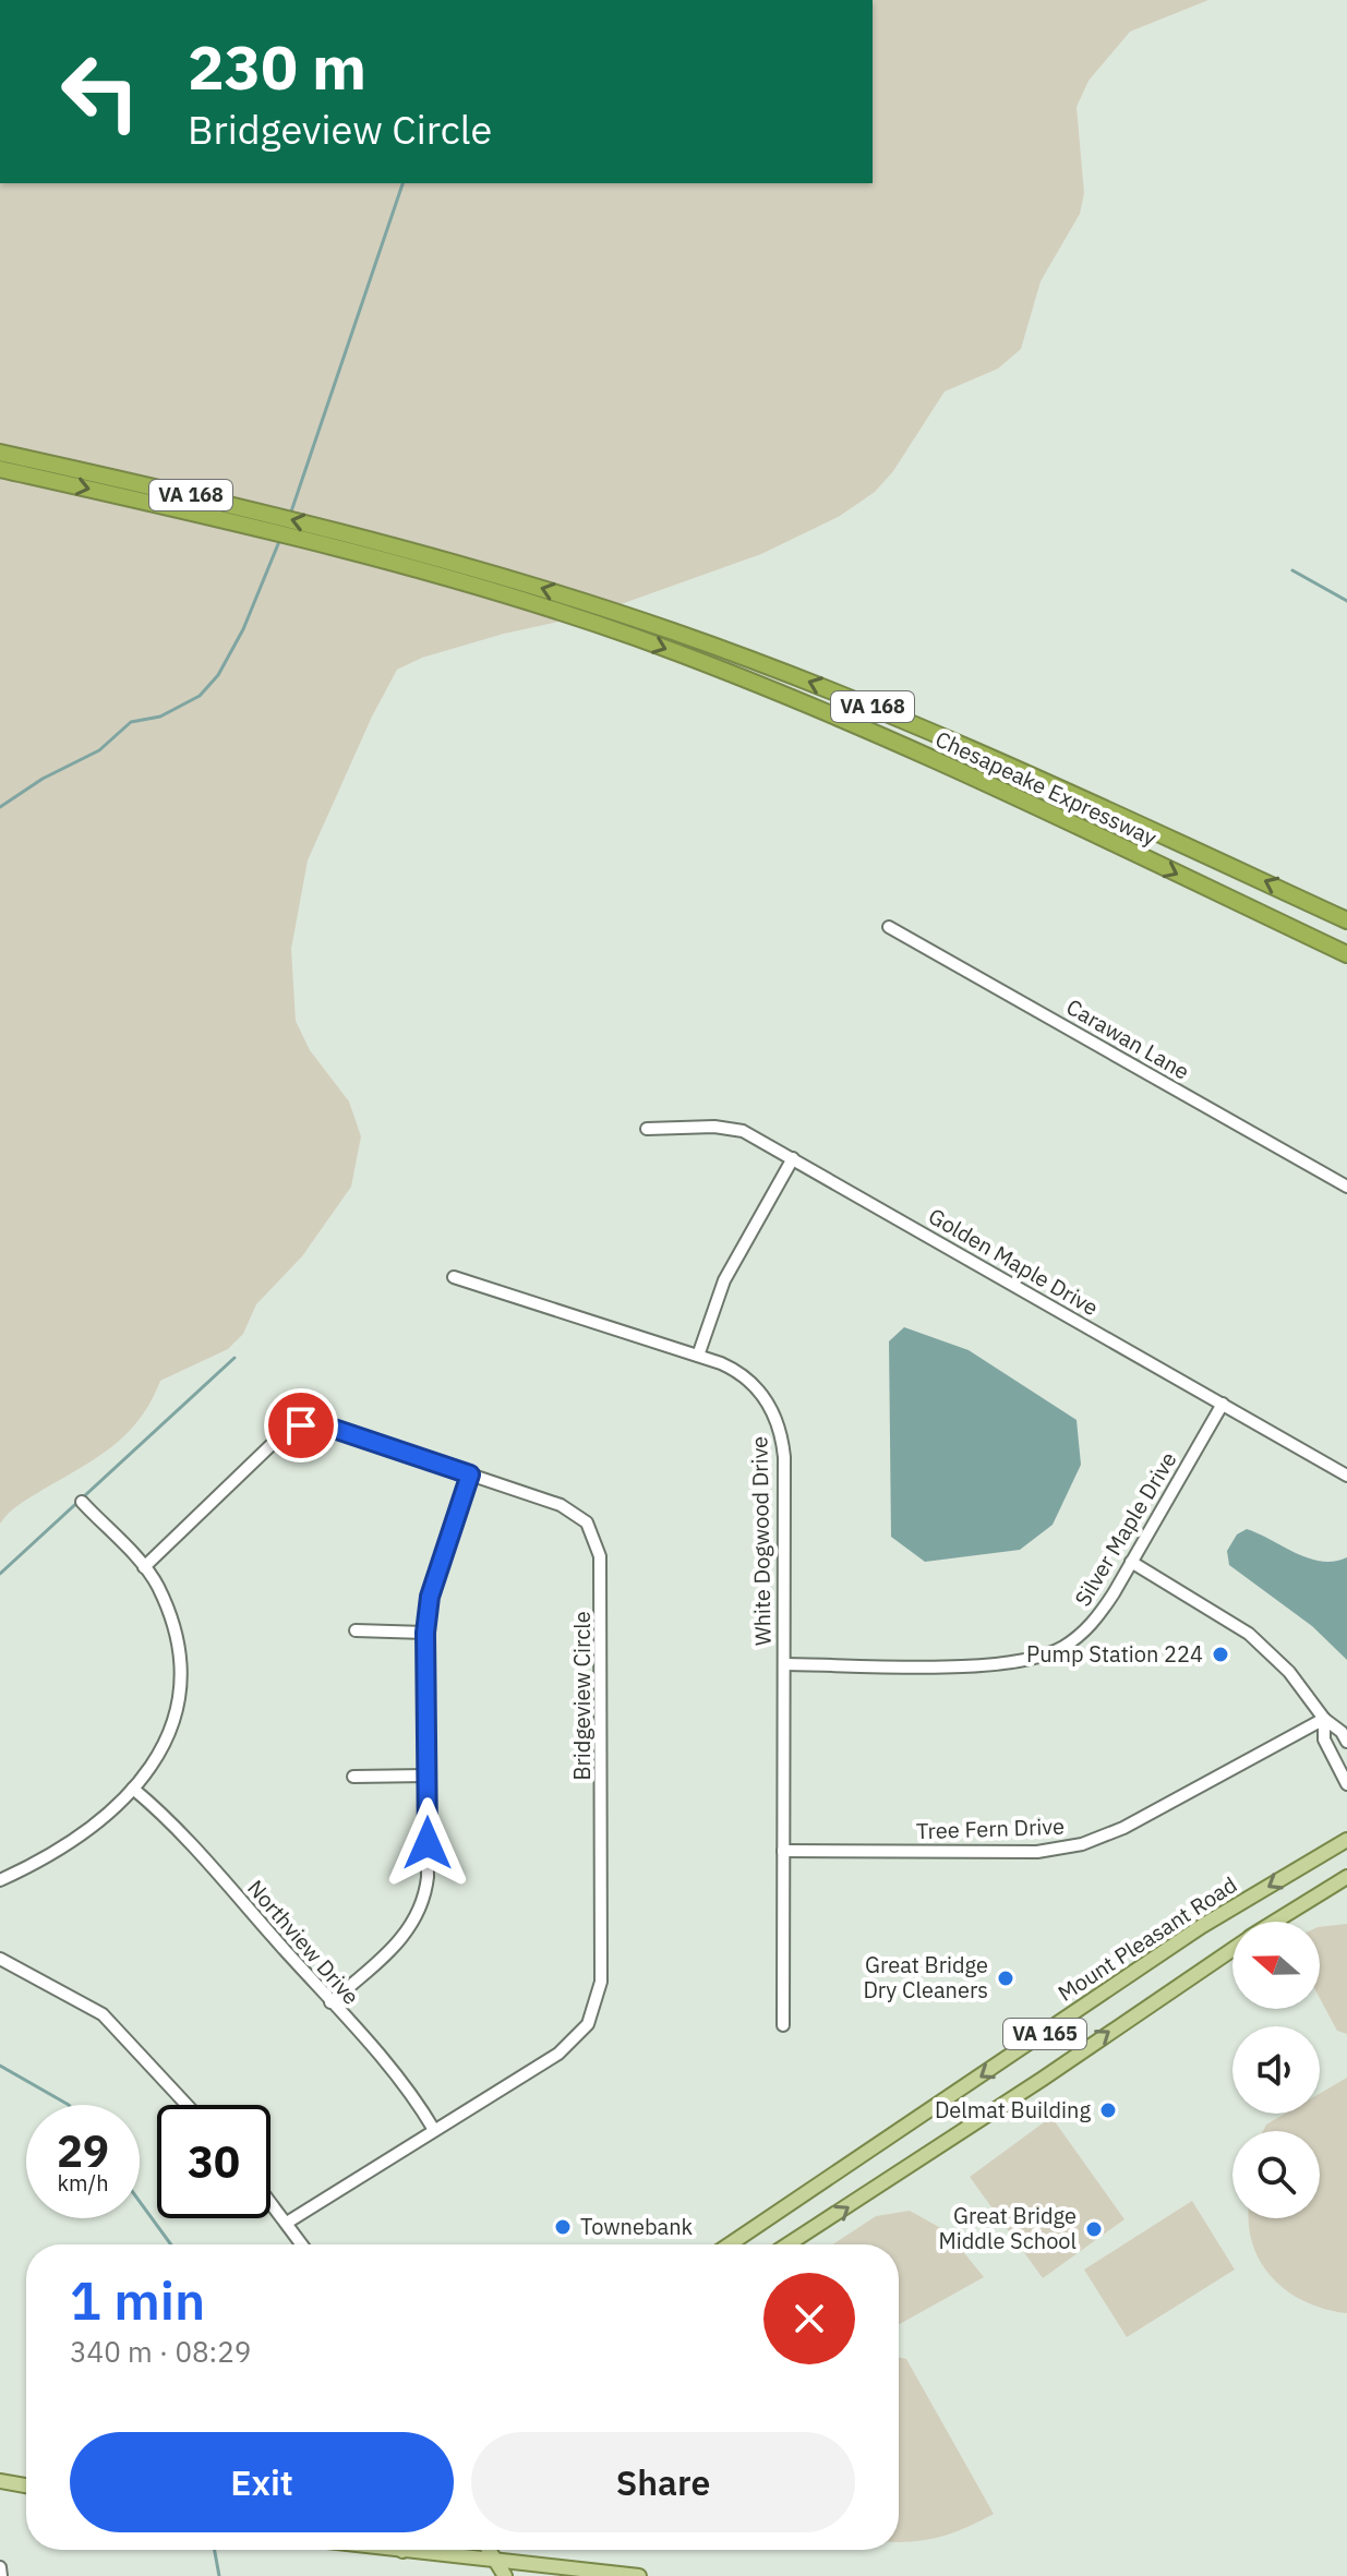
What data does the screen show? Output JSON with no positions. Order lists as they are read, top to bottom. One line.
{"streets":{"highway":["VA 168","Chesapeake Expressway"],"main road":["Mount Pleasant Road","VA 165"],"street":["Carawan Lane","Golden Maple Drive","Silver Maple Drive","White Dogwood Drive","Bridgeview Circle","Tree Fern Drive","Northview Drive"]},"crossings":[["VA 168","Chesapeake Expressway"],["Golden Maple Drive","Silver Maple Drive"],["Silver Maple Drive","White Dogwood Drive"],["White Dogwood Drive","Tree Fern Drive"],["Bridgeview Circle","Northview Drive"]],"places":["Pump Station 224","Great Bridge Dry Cleaners","Delmat Building","Townebank","Great Bridge Middle School"],"north":"left","page":{"turn":["230 m","Bridgeview Circle"],"speed":"29 km/h","limit":"30","heading":["1 min","340 m · 08:29"],"buttons":["Exit","Share"]}}
